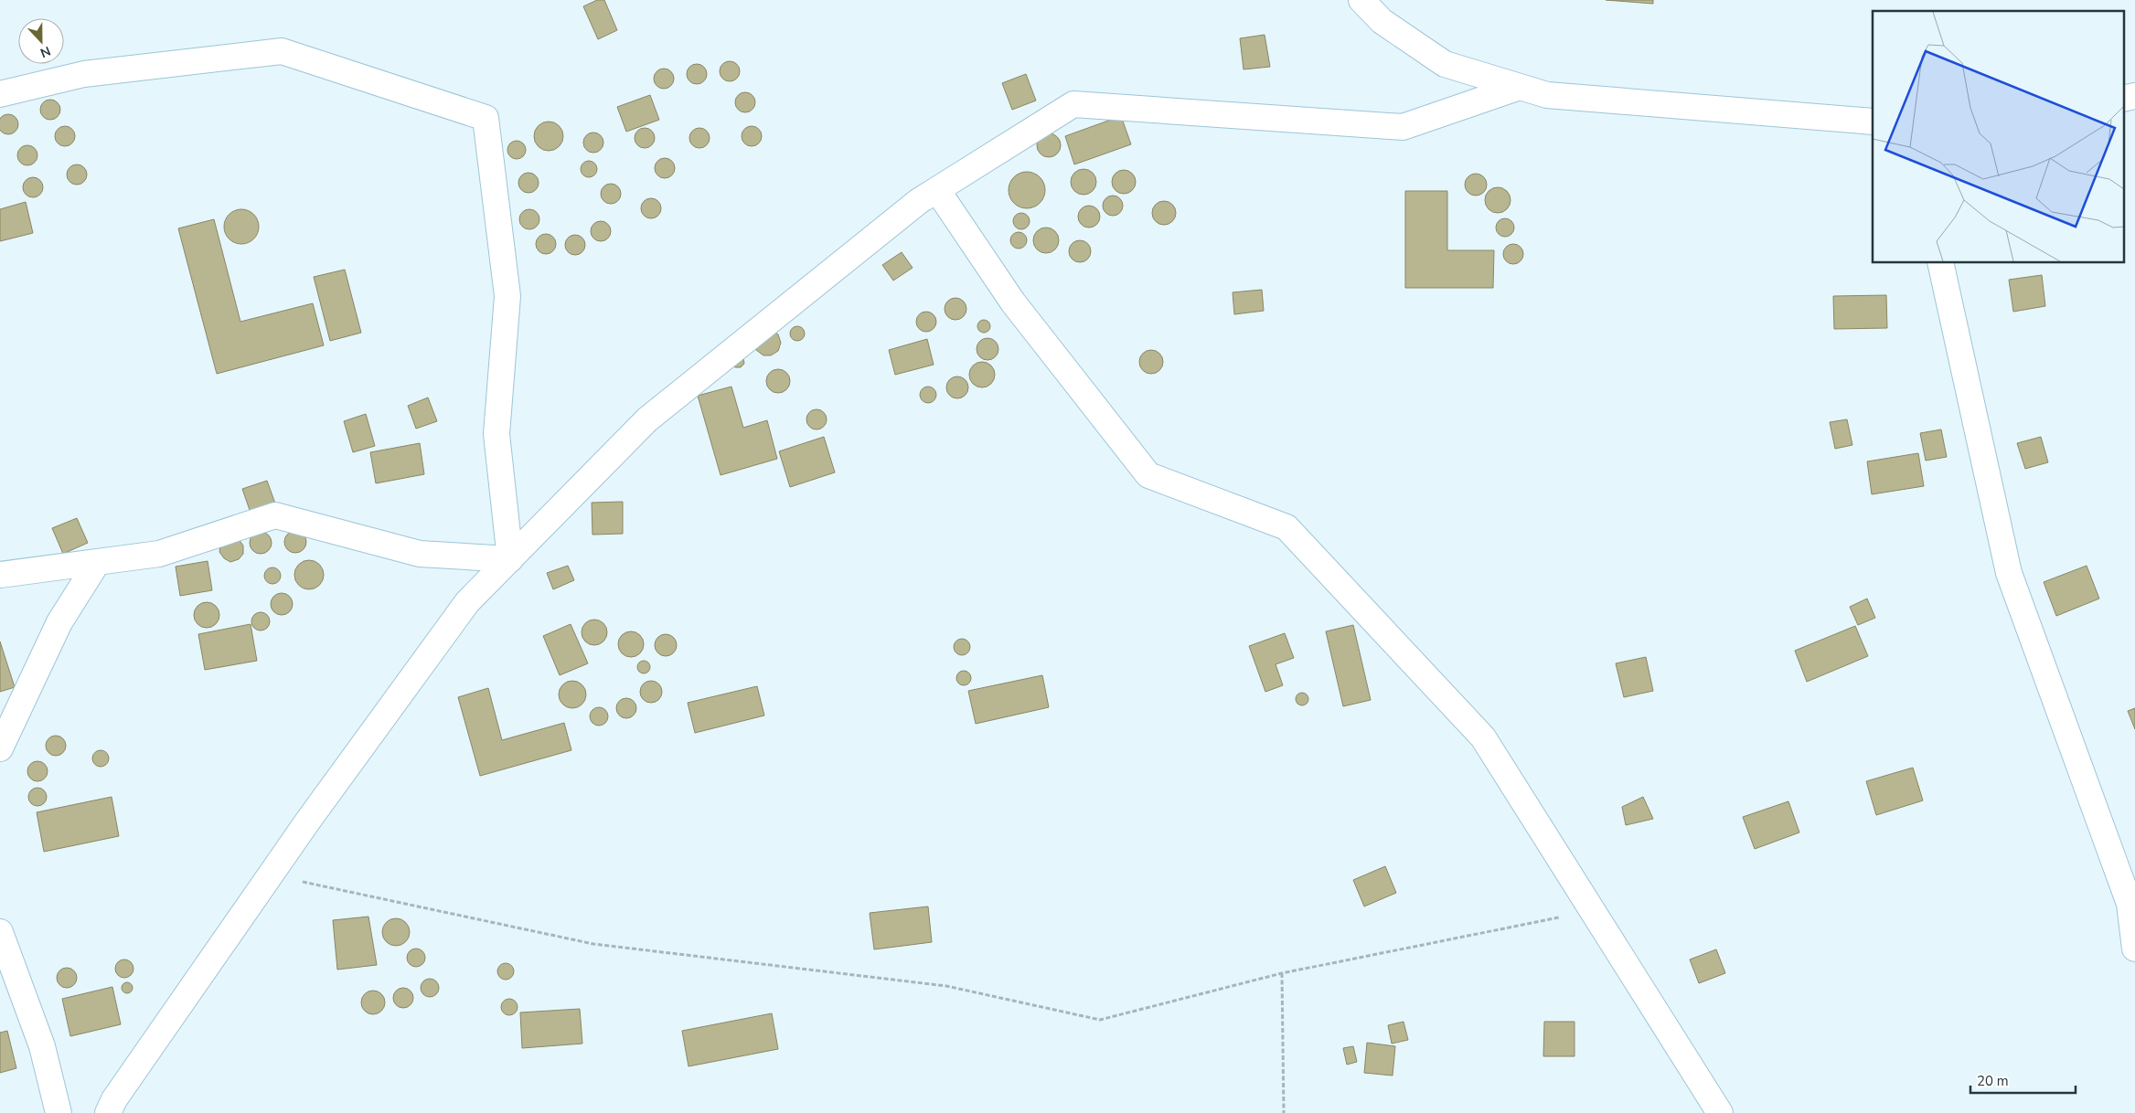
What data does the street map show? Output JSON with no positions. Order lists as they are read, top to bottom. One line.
{"scale_bar":"20 m","north":"bottom"}
